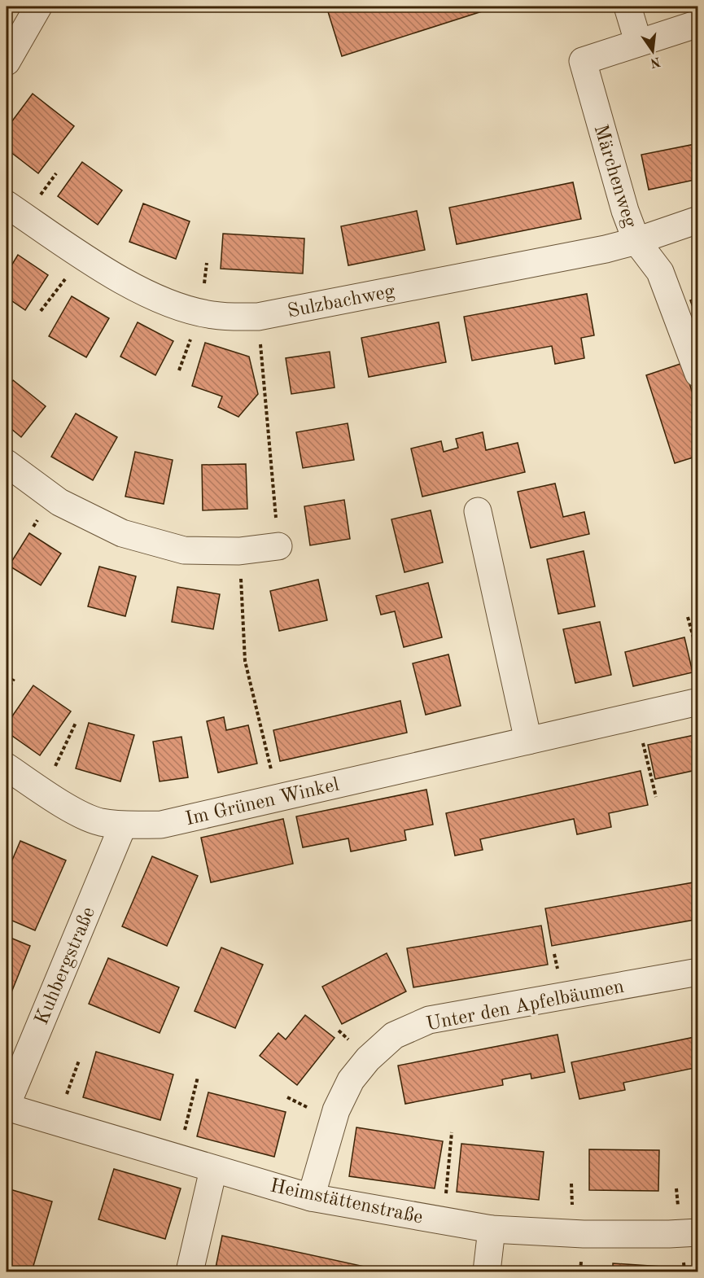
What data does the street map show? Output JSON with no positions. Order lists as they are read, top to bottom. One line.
{"streets":{"street":["Märchenweg","Sulzbachweg","Im Grünen Winkel","Kuhbergstraße","Unter den Apfelbäumen","Heimstättenstraße"]},"crossings":[["Märchenweg","Sulzbachweg"],["Im Grünen Winkel","Kuhbergstraße"],["Kuhbergstraße","Heimstättenstraße"],["Unter den Apfelbäumen","Heimstättenstraße"]],"north":"bottom"}
